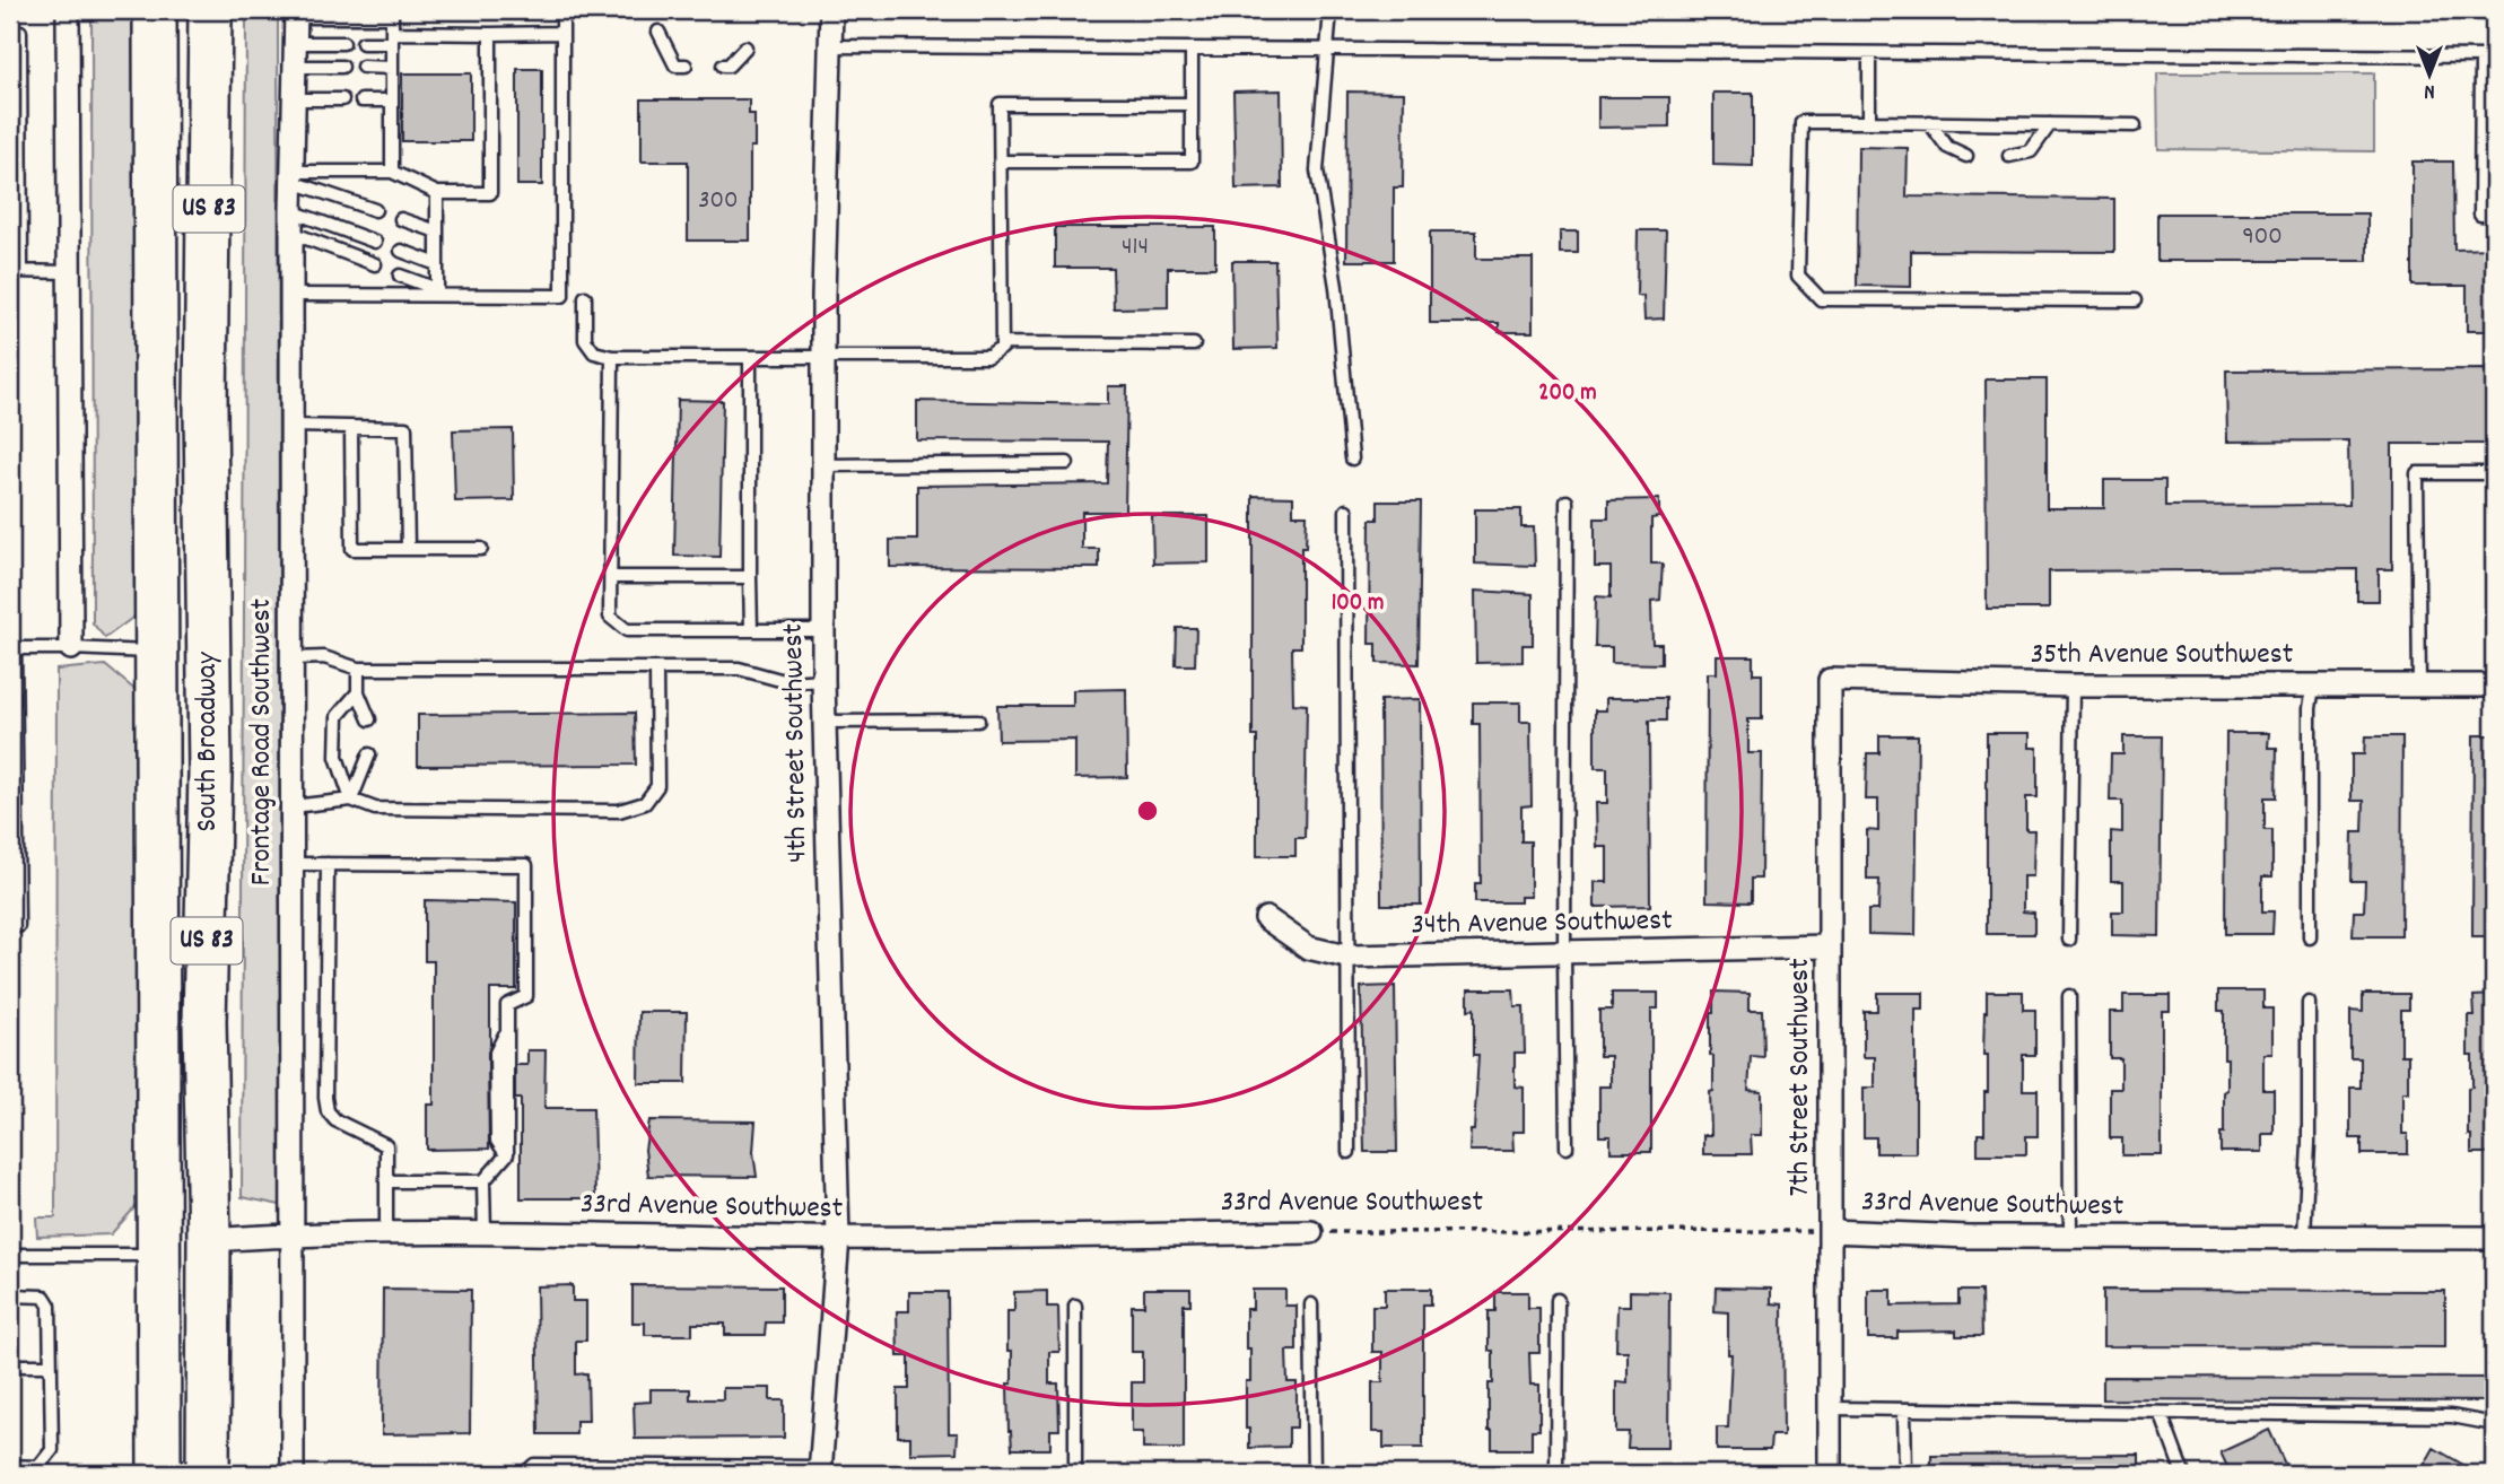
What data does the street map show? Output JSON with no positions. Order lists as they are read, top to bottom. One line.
{"streets":{"highway":["US 83","South Broadway"],"street":["35th Avenue Southwest","Frontage Road Southwest","4th Street Southwest","34th Avenue Southwest","7th Street Southwest","33rd Avenue Southwest"]},"crossings":[["35th Avenue Southwest","7th Street Southwest"],["South Broadway","33rd Avenue Southwest"],["Frontage Road Southwest","33rd Avenue Southwest"],["4th Street Southwest","33rd Avenue Southwest"],["34th Avenue Southwest","7th Street Southwest"],["7th Street Southwest","33rd Avenue Southwest"]],"house_numbers":["300","900","414"],"north":"bottom","rings":["200 m","100 m"]}
